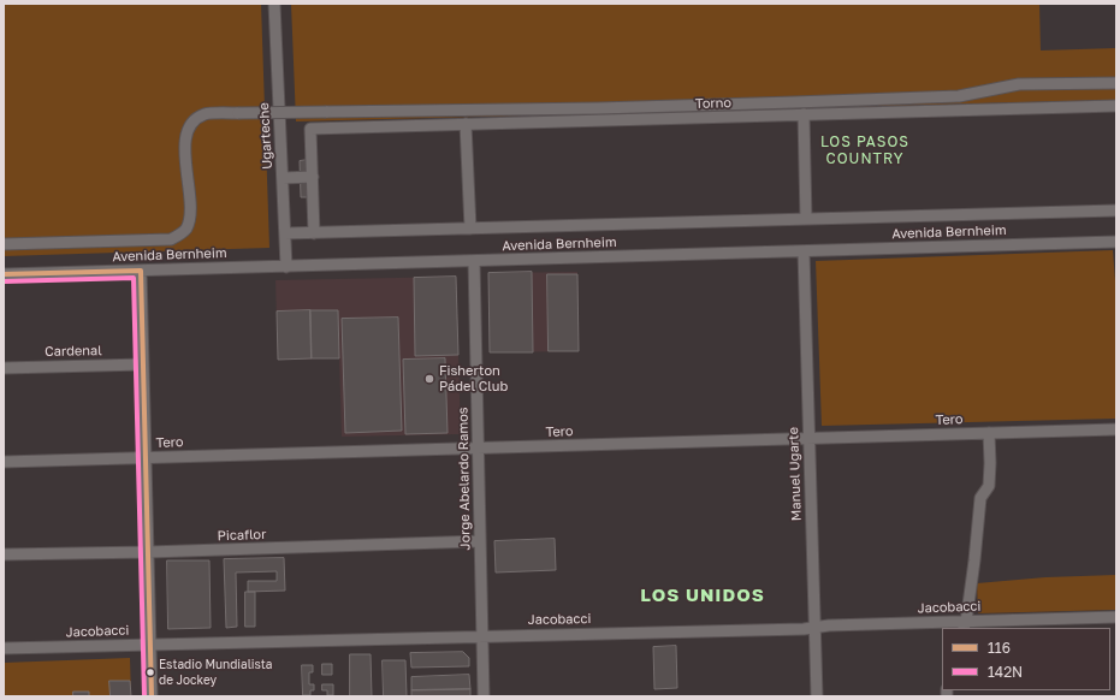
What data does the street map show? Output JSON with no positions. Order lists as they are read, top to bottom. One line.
{"streets":{"street":["Torno","Ugarteche","Avenida Bernheim","Cardenal","Tero","Manuel Ugarte","Jorge Abelardo Ramos","Picaflor","Jacobacci"]},"crossings":[["Ugarteche","Avenida Bernheim"],["Avenida Bernheim","Manuel Ugarte"],["Avenida Bernheim","Jorge Abelardo Ramos"],["Tero","Manuel Ugarte"],["Tero","Jorge Abelardo Ramos"],["Manuel Ugarte","Jacobacci"],["Jorge Abelardo Ramos","Picaflor"],["Jorge Abelardo Ramos","Jacobacci"]],"districts":["LOS PASOS COUNTRY","LOS UNIDOS"],"places":["Fisherton Pádel Club","Estadio Mundialista de Jockey"],"lines":["transit line 116","transit line 142N"],"legend":["116","142N"]}
